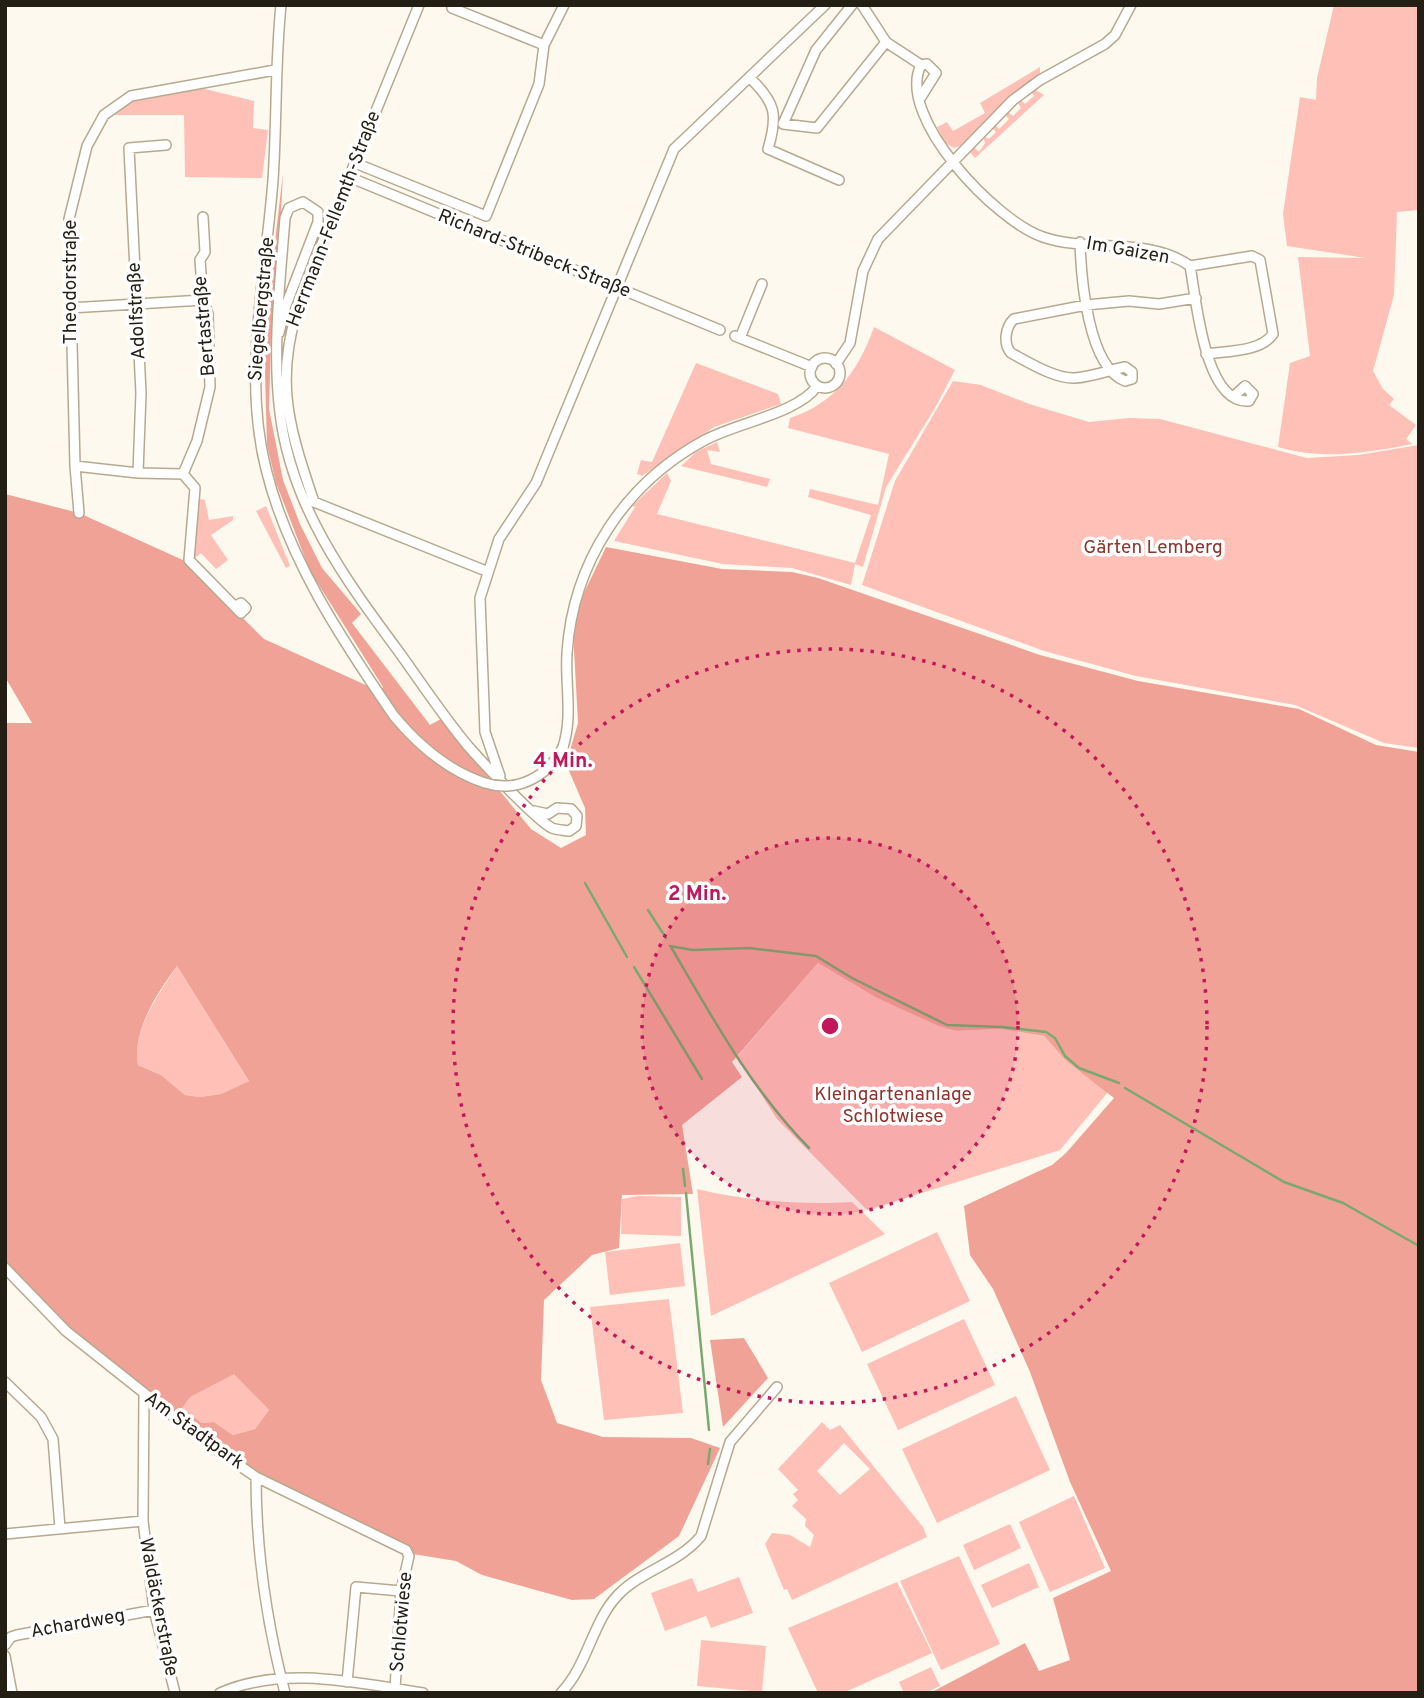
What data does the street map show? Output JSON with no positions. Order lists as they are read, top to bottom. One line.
{"streets":{"street":["Herrmann-Fellemth-Straße","Im Gaizen","Richard-Stribeck-Straße","Theodorstraße","Siegelbergstraße","Adolfstraße","Bertastraße","Am Stadtpark","Waldäckerstraße","Schlotwiese","Achardweg"]},"crossings":[["Herrmann-Fellemth-Straße","Richard-Stribeck-Straße"],["Theodorstraße","Siegelbergstraße"],["Am Stadtpark","Waldäckerstraße"],["Am Stadtpark","Schlotwiese"],["Waldäckerstraße","Achardweg"]],"parks":["Gärten Lemberg","Kleingartenanlage Schlotwiese"],"rings":["4 Min.","2 Min."]}
